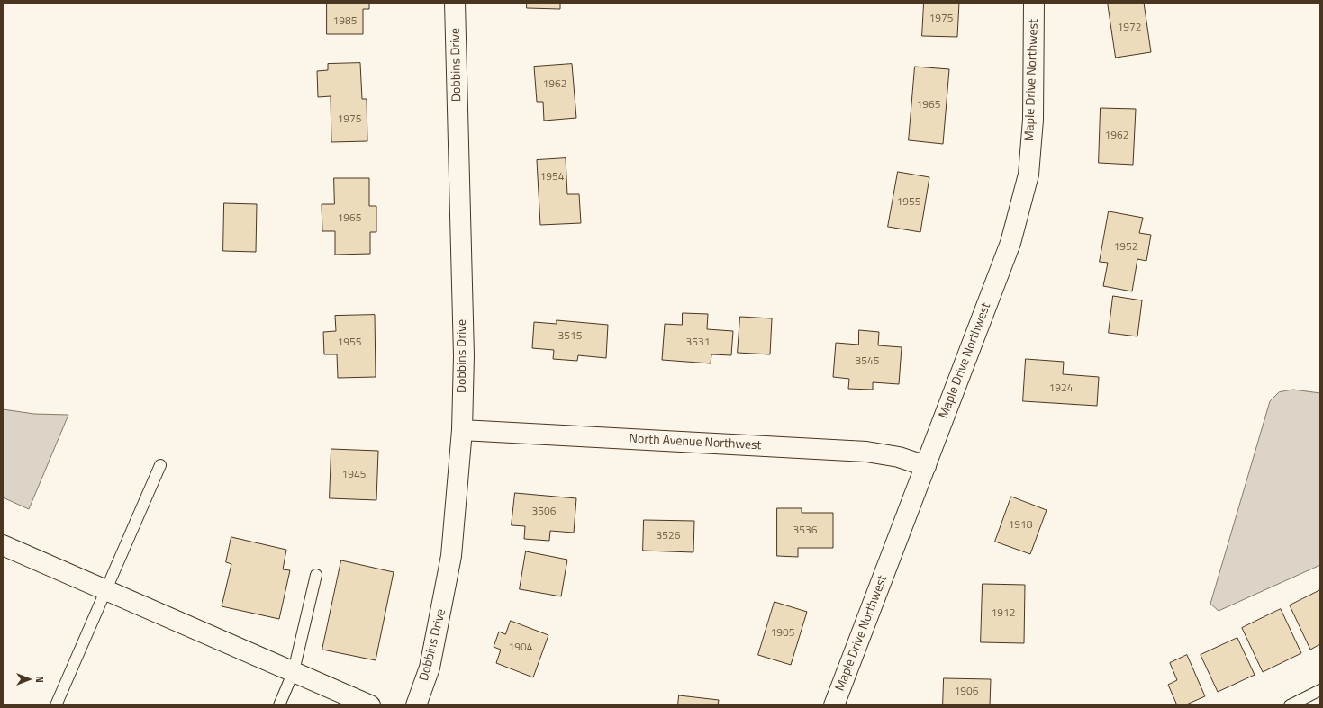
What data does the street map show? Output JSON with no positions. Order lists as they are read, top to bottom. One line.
{"streets":{"street":["Dobbins Drive","Maple Drive Northwest","North Avenue Northwest"]},"crossings":[["Dobbins Drive","North Avenue Northwest"],["Maple Drive Northwest","North Avenue Northwest"]],"house_numbers":["1975","1985","1972","1962","1965","1975","1962","1954","1955","1965","1952","3515","1955","3531","3545","1924","1945","3506","1918","3536","3526","1912","1905","1904","1906"],"north":"right"}
